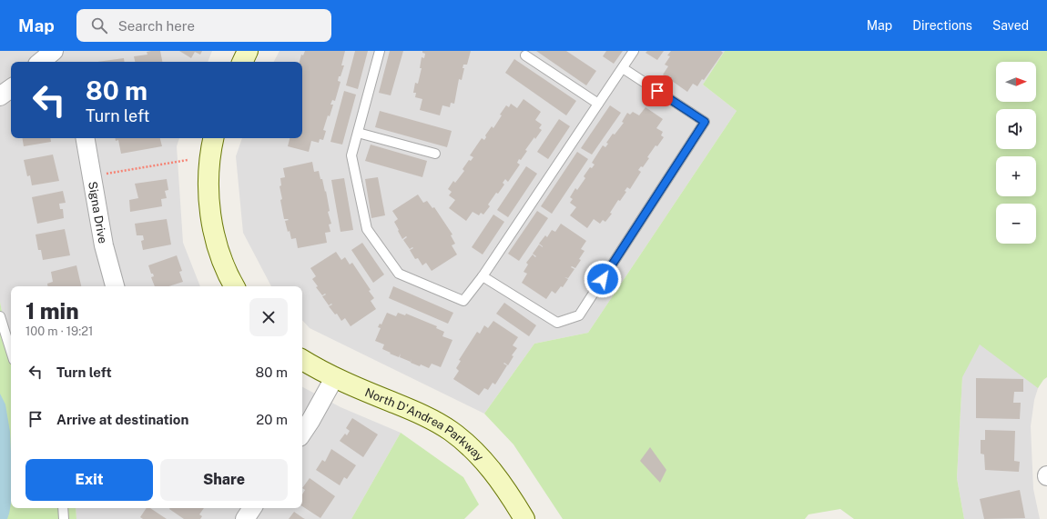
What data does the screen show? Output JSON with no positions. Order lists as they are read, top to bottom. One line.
{"streets":{"street":["Signa Drive","North D'Andrea Parkway"]},"north":"right","page":{"header":"Map","search":"Search here","nav":["Map","Directions","Saved"],"map_buttons":["+","−"],"turn":["80 m","Turn left"],"heading":["1 min","100 m · 19:21"],"list":[{"name":"Turn left","value":"80 m"},{"name":"Arrive at destination","value":"20 m"}],"buttons":["Exit","Share"]}}
